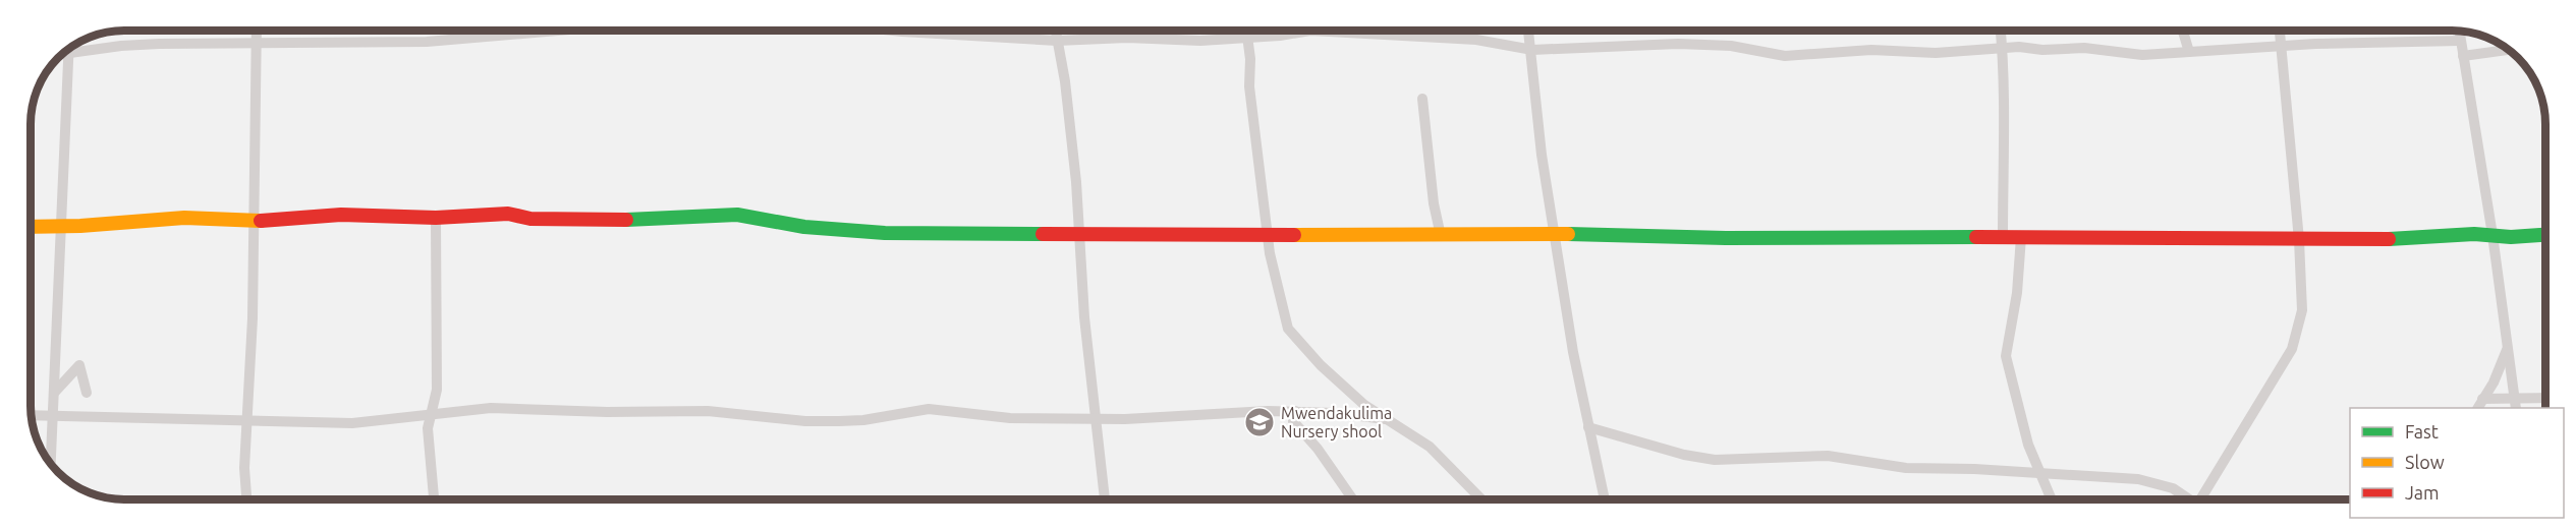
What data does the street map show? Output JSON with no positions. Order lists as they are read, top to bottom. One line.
{"places":{"school or university":["Mwendakulima Nursery shool"]},"legend":["Fast","Slow","Jam"]}
